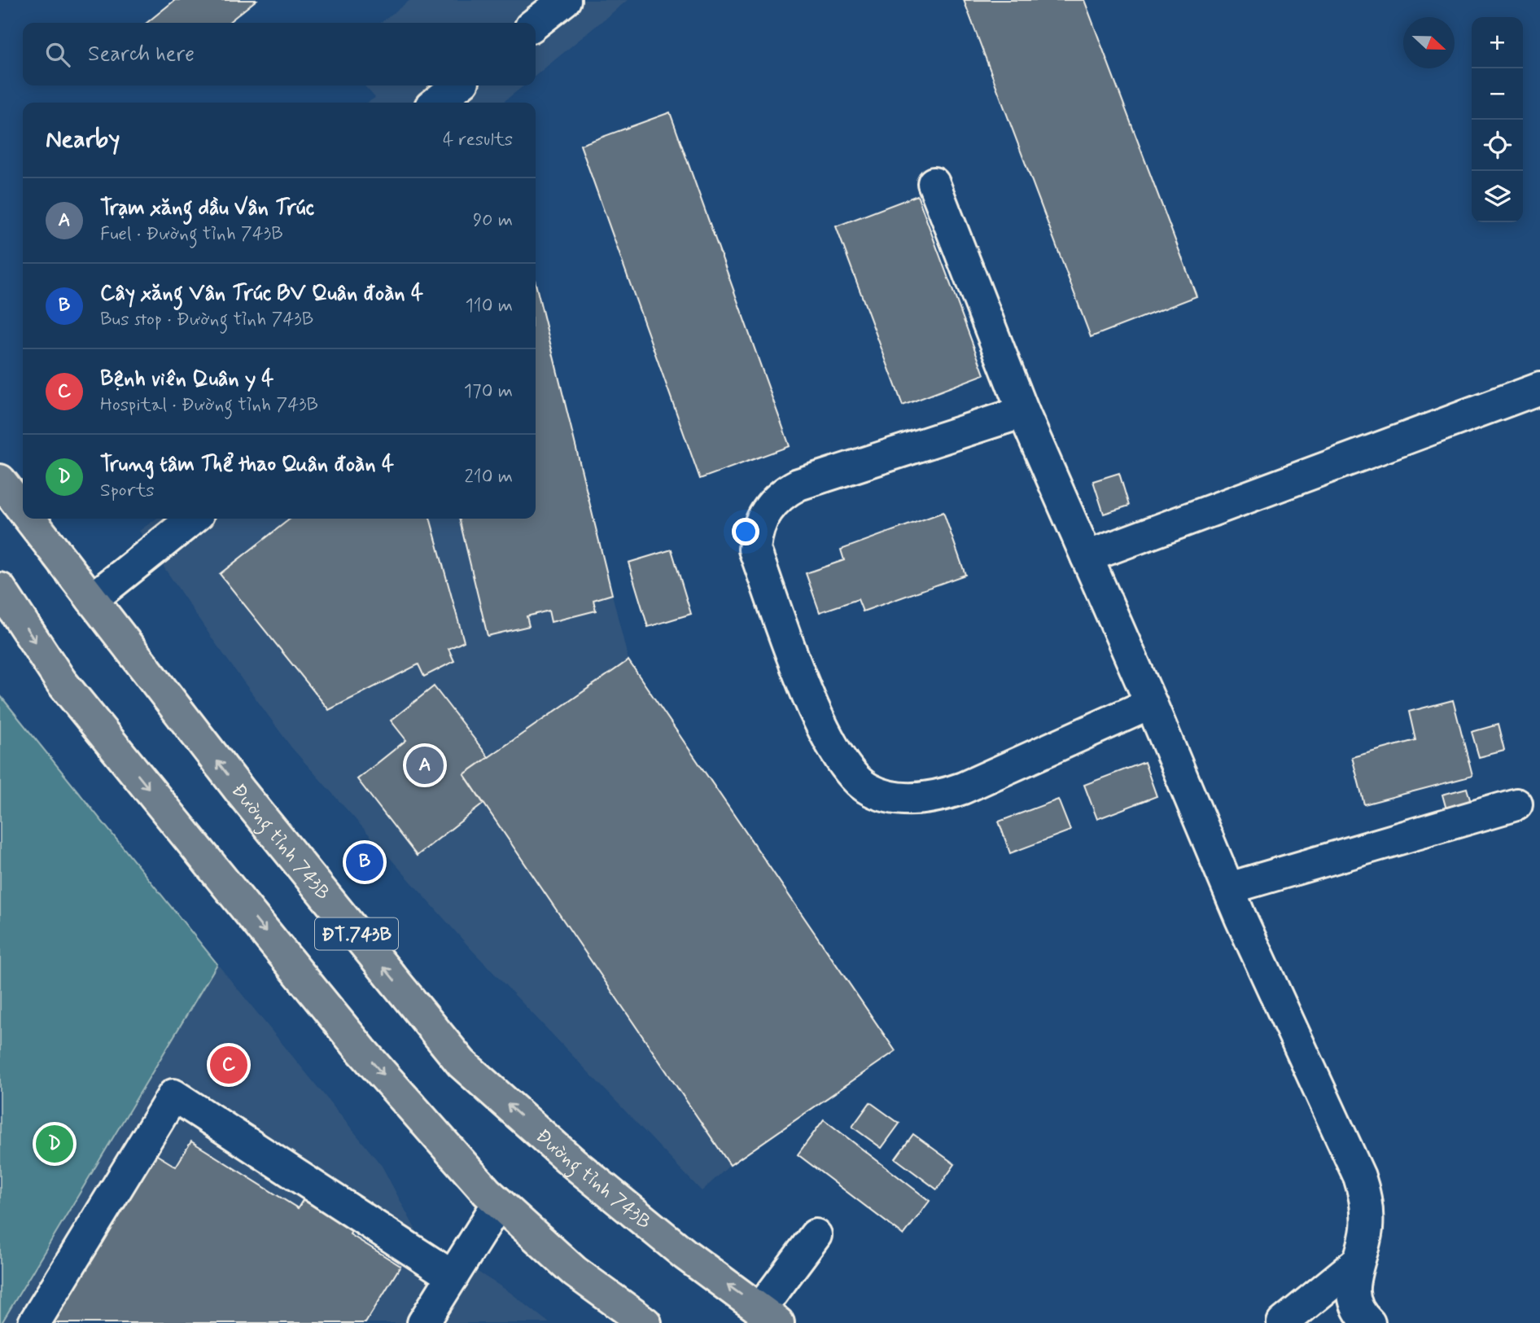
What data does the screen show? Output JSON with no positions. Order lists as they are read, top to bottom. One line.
{"streets":{"main road":["Đường tỉnh 743B","ĐT.743B"]},"north":"right","page":{"map_buttons":["+","−"],"search":"Search here","heading":["Nearby","4 results"],"list":[{"mark":"A","name":"Trạm xăng dầu Vân Trúc","note":"Fuel · Đường tỉnh 743B","value":"90 m"},{"mark":"B","name":"Cây xăng Vân Trúc BV Quân đoàn 4","note":"Bus stop · Đường tỉnh 743B","value":"110 m"},{"mark":"C","name":"Bệnh viên Quân y 4","note":"Hospital · Đường tỉnh 743B","value":"170 m"},{"mark":"D","name":"Trung tâm Thể thao Quân đoàn 4","note":"Sports","value":"210 m"}],"pins":["A","B","C","D"]}}
